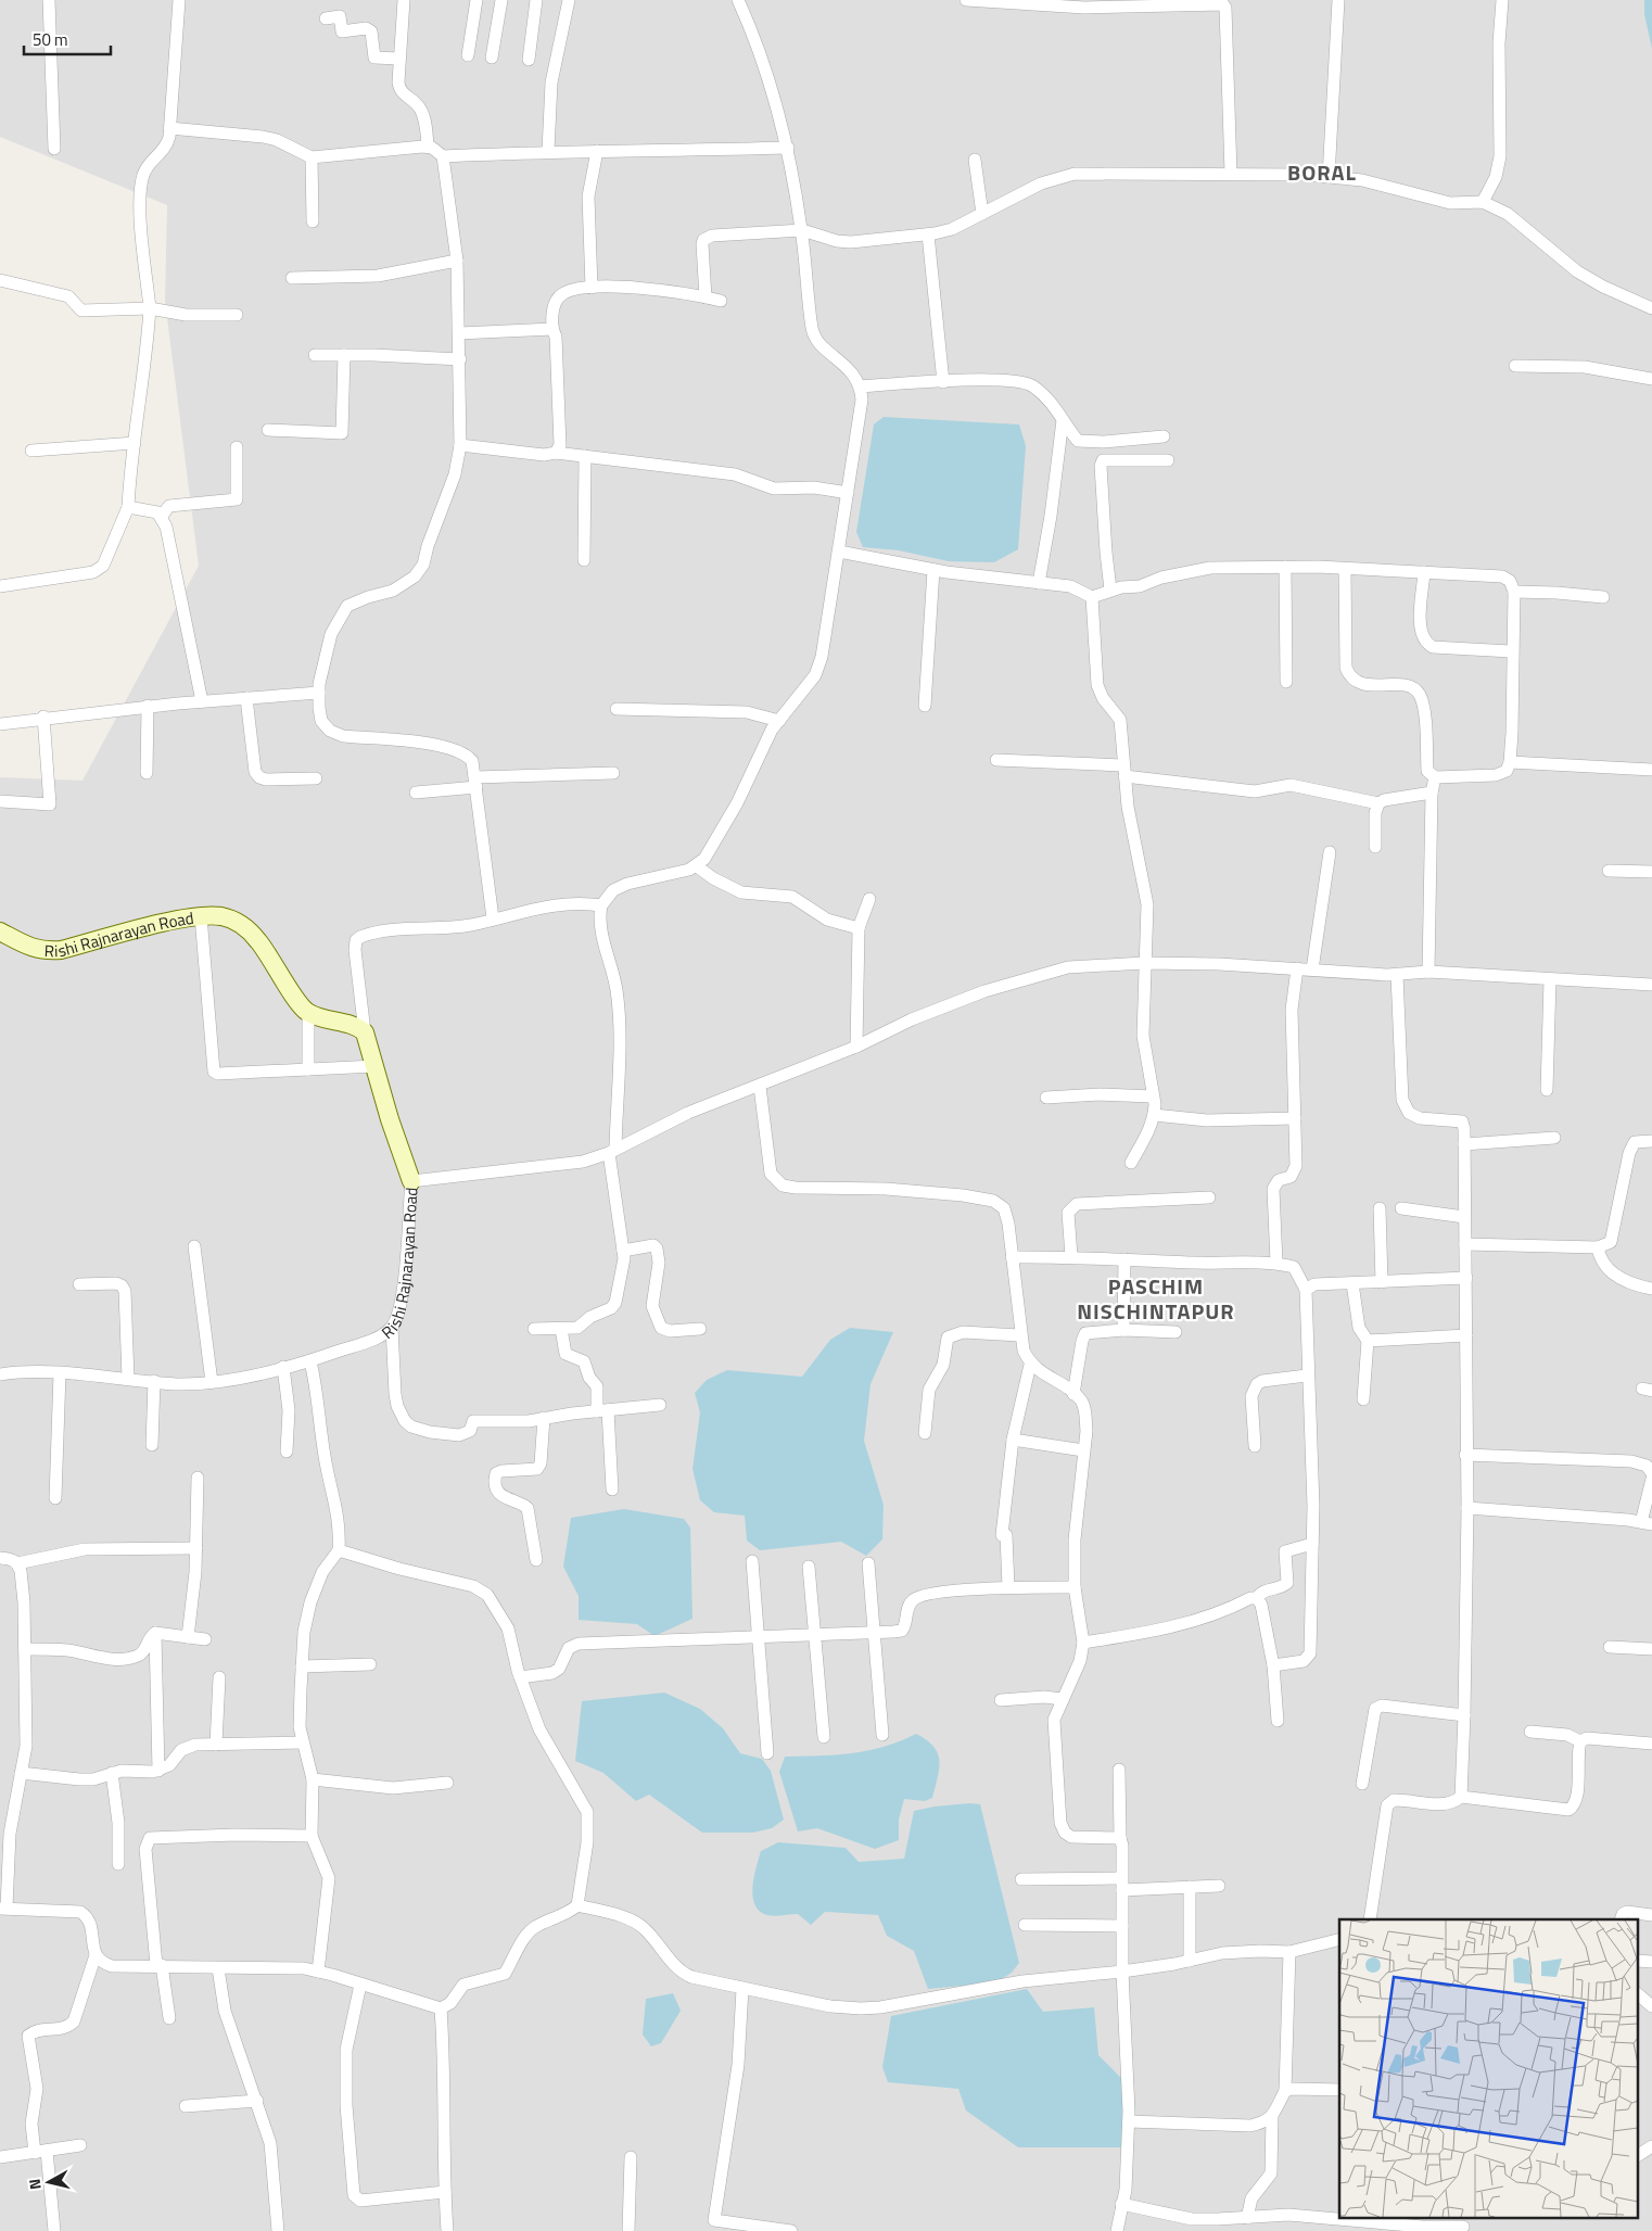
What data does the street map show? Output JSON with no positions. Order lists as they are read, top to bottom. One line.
{"streets":{"main road":["Rishi Rajnarayan Road"]},"districts":["BORAL","PASCHIM NISCHINTAPUR"],"scale_bar":"50 m","north":"left"}
